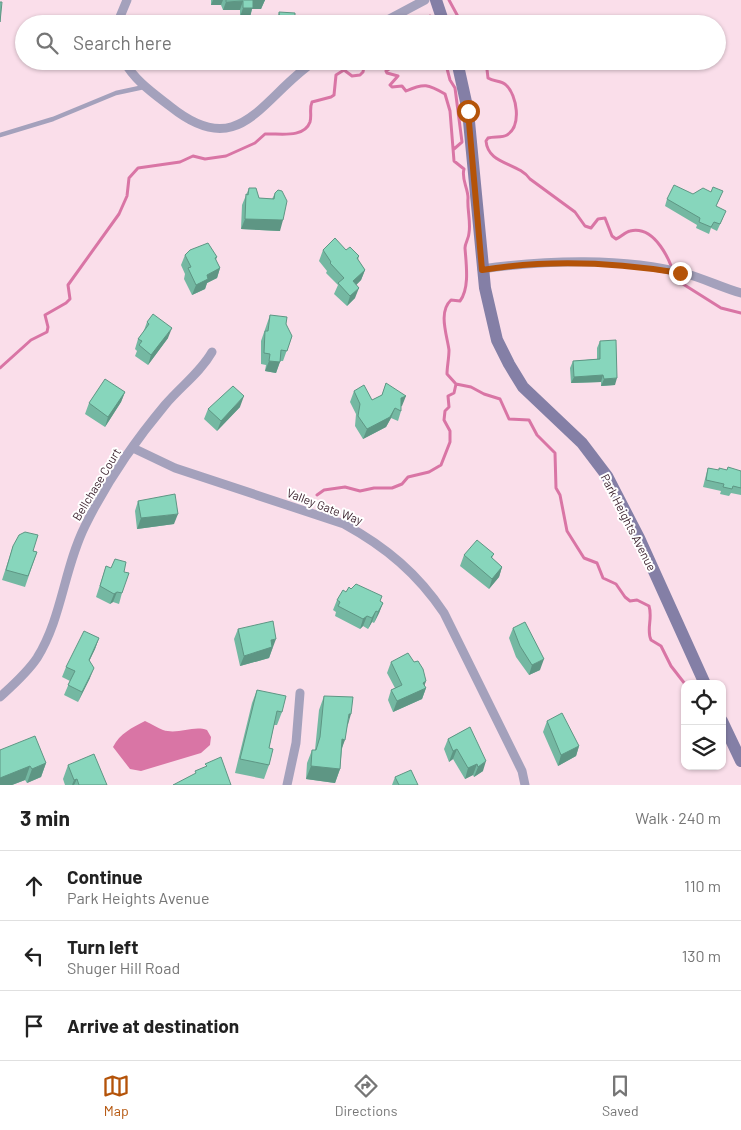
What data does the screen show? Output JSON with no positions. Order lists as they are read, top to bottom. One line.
{"streets":{"main road":["Park Heights Avenue"],"street":["Bellchase Court","Valley Gate Way"]},"crossings":[["Bellchase Court","Valley Gate Way"]],"page":{"search":"Search here","heading":["3 min","Walk · 240 m"],"list":[["Continue","Park Heights Avenue","110 m"],["Turn left","Shuger Hill Road","130 m"],"Arrive at destination"],"nav":["Map","Directions","Saved"]}}
